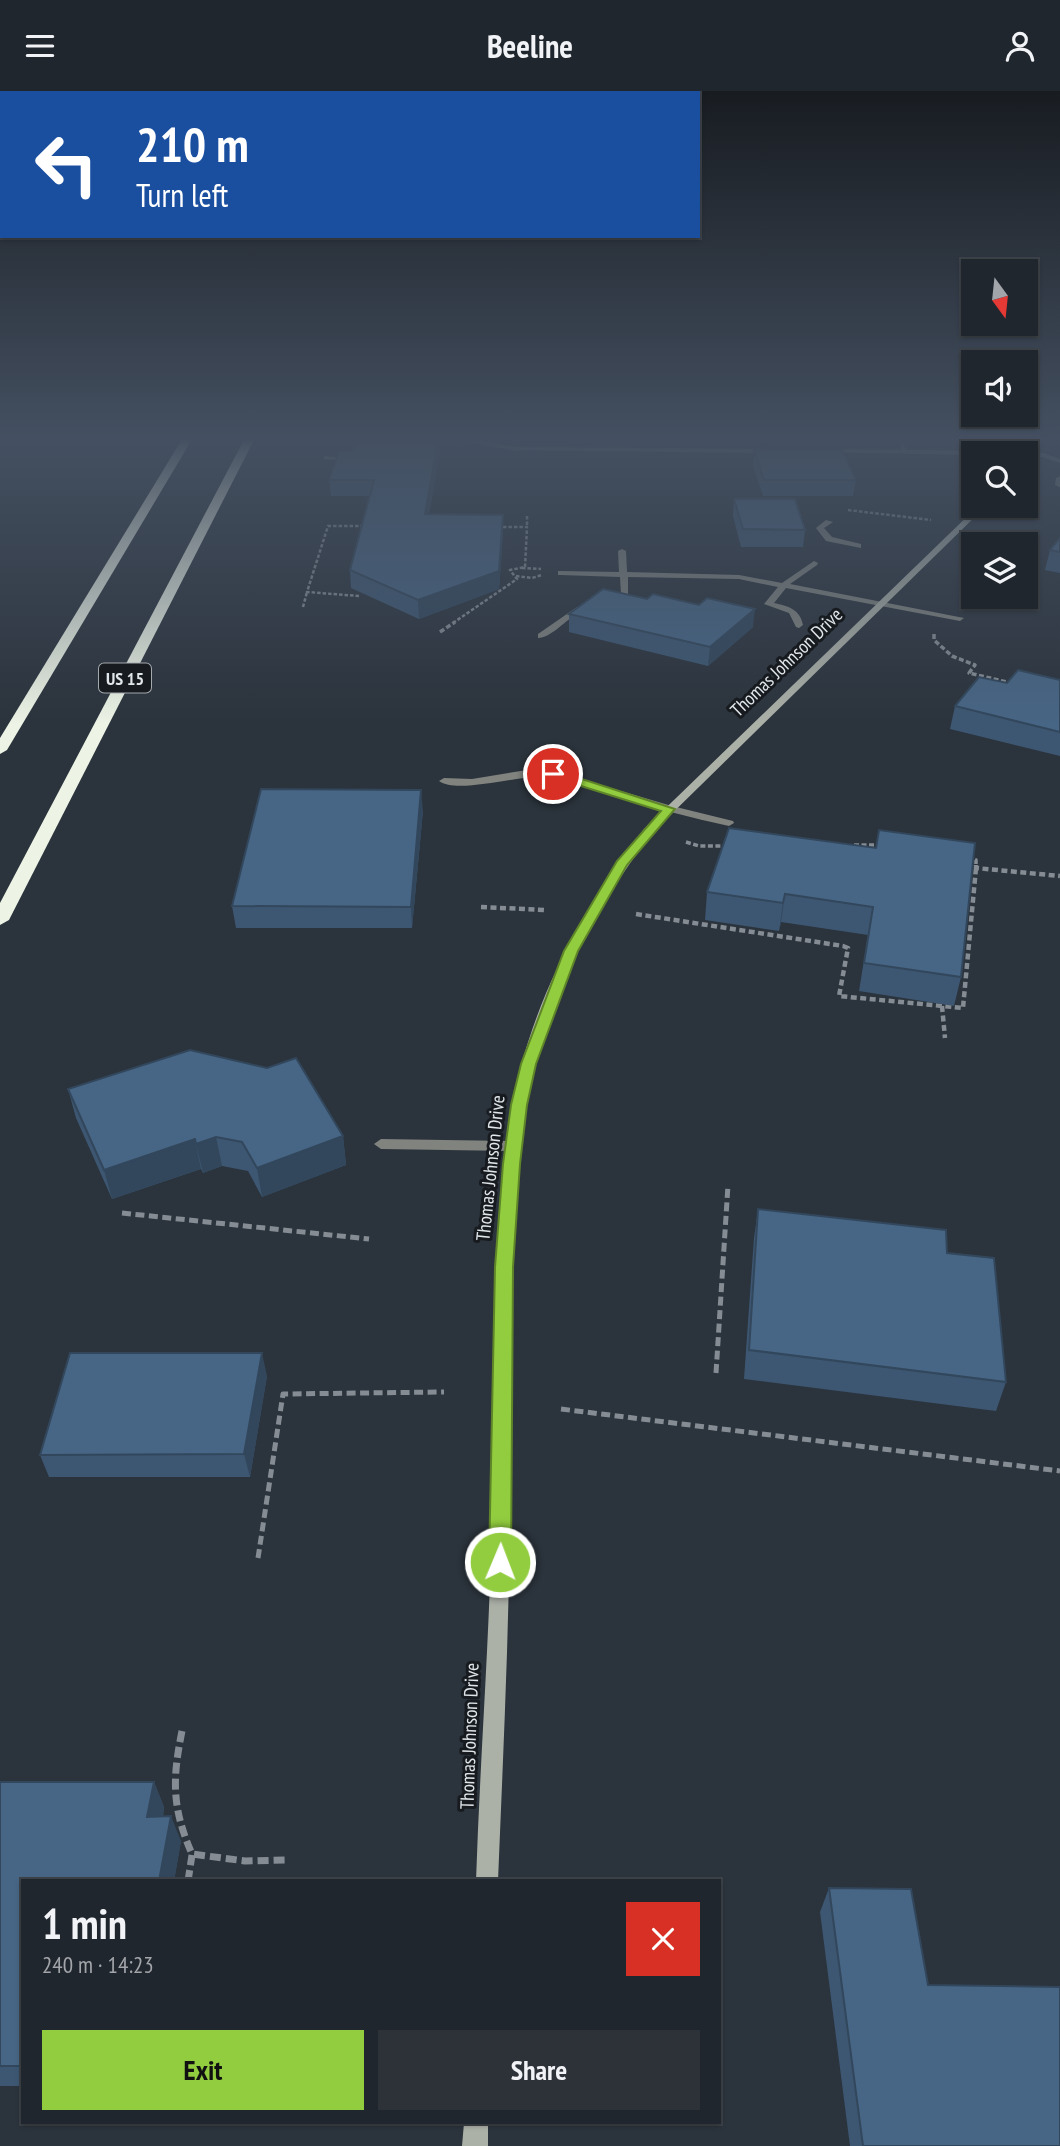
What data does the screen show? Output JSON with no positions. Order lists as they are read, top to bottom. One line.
{"streets":{"highway":["US 15"],"street":["Thomas Johnson Drive"]},"north":"bottom","page":{"header":"Beeline","turn":["210 m","Turn left"],"heading":["1 min","240 m · 14:23"],"buttons":["Exit","Share"]}}
